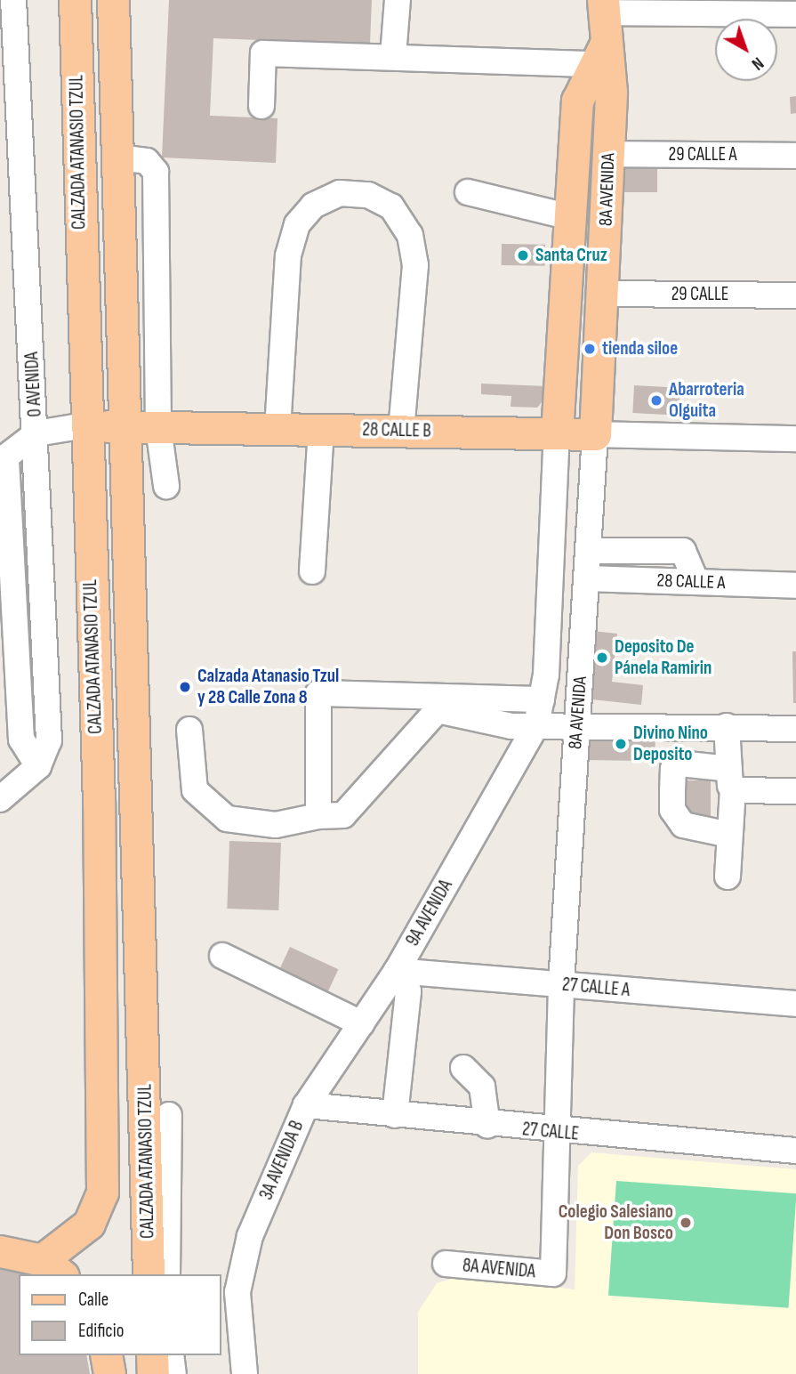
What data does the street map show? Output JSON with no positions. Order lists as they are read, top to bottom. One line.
{"streets":{"main road":["CALZADA ATANASIO TZUL","8A AVENIDA","28 CALLE B"],"street":["29 CALLE A","29 CALLE","0 AVENIDA","28 CALLE A","9A AVENIDA","27 CALLE A","27 CALLE","3A AVENIDA B"]},"crossings":[["CALZADA ATANASIO TZUL","28 CALLE B"],["29 CALLE A","8A AVENIDA"],["8A AVENIDA","29 CALLE"],["8A AVENIDA","28 CALLE B"],["8A AVENIDA","28 CALLE A"],["8A AVENIDA","9A AVENIDA"],["8A AVENIDA","27 CALLE A"],["8A AVENIDA","27 CALLE"],["0 AVENIDA","28 CALLE B"],["9A AVENIDA","27 CALLE A"],["9A AVENIDA","3A AVENIDA B"],["27 CALLE A","3A AVENIDA B"],["27 CALLE","3A AVENIDA B"]],"places":["Santa Cruz","tienda siloe","Abarroteria Olguita","Deposito De Pánela Ramirin","Calzada Atanasio Tzul y 28 Calle Zona 8","Divino Nino Deposito","Colegio Salesiano Don Bosco"],"legend":["Calle","Edificio"],"north":"bottom right"}
